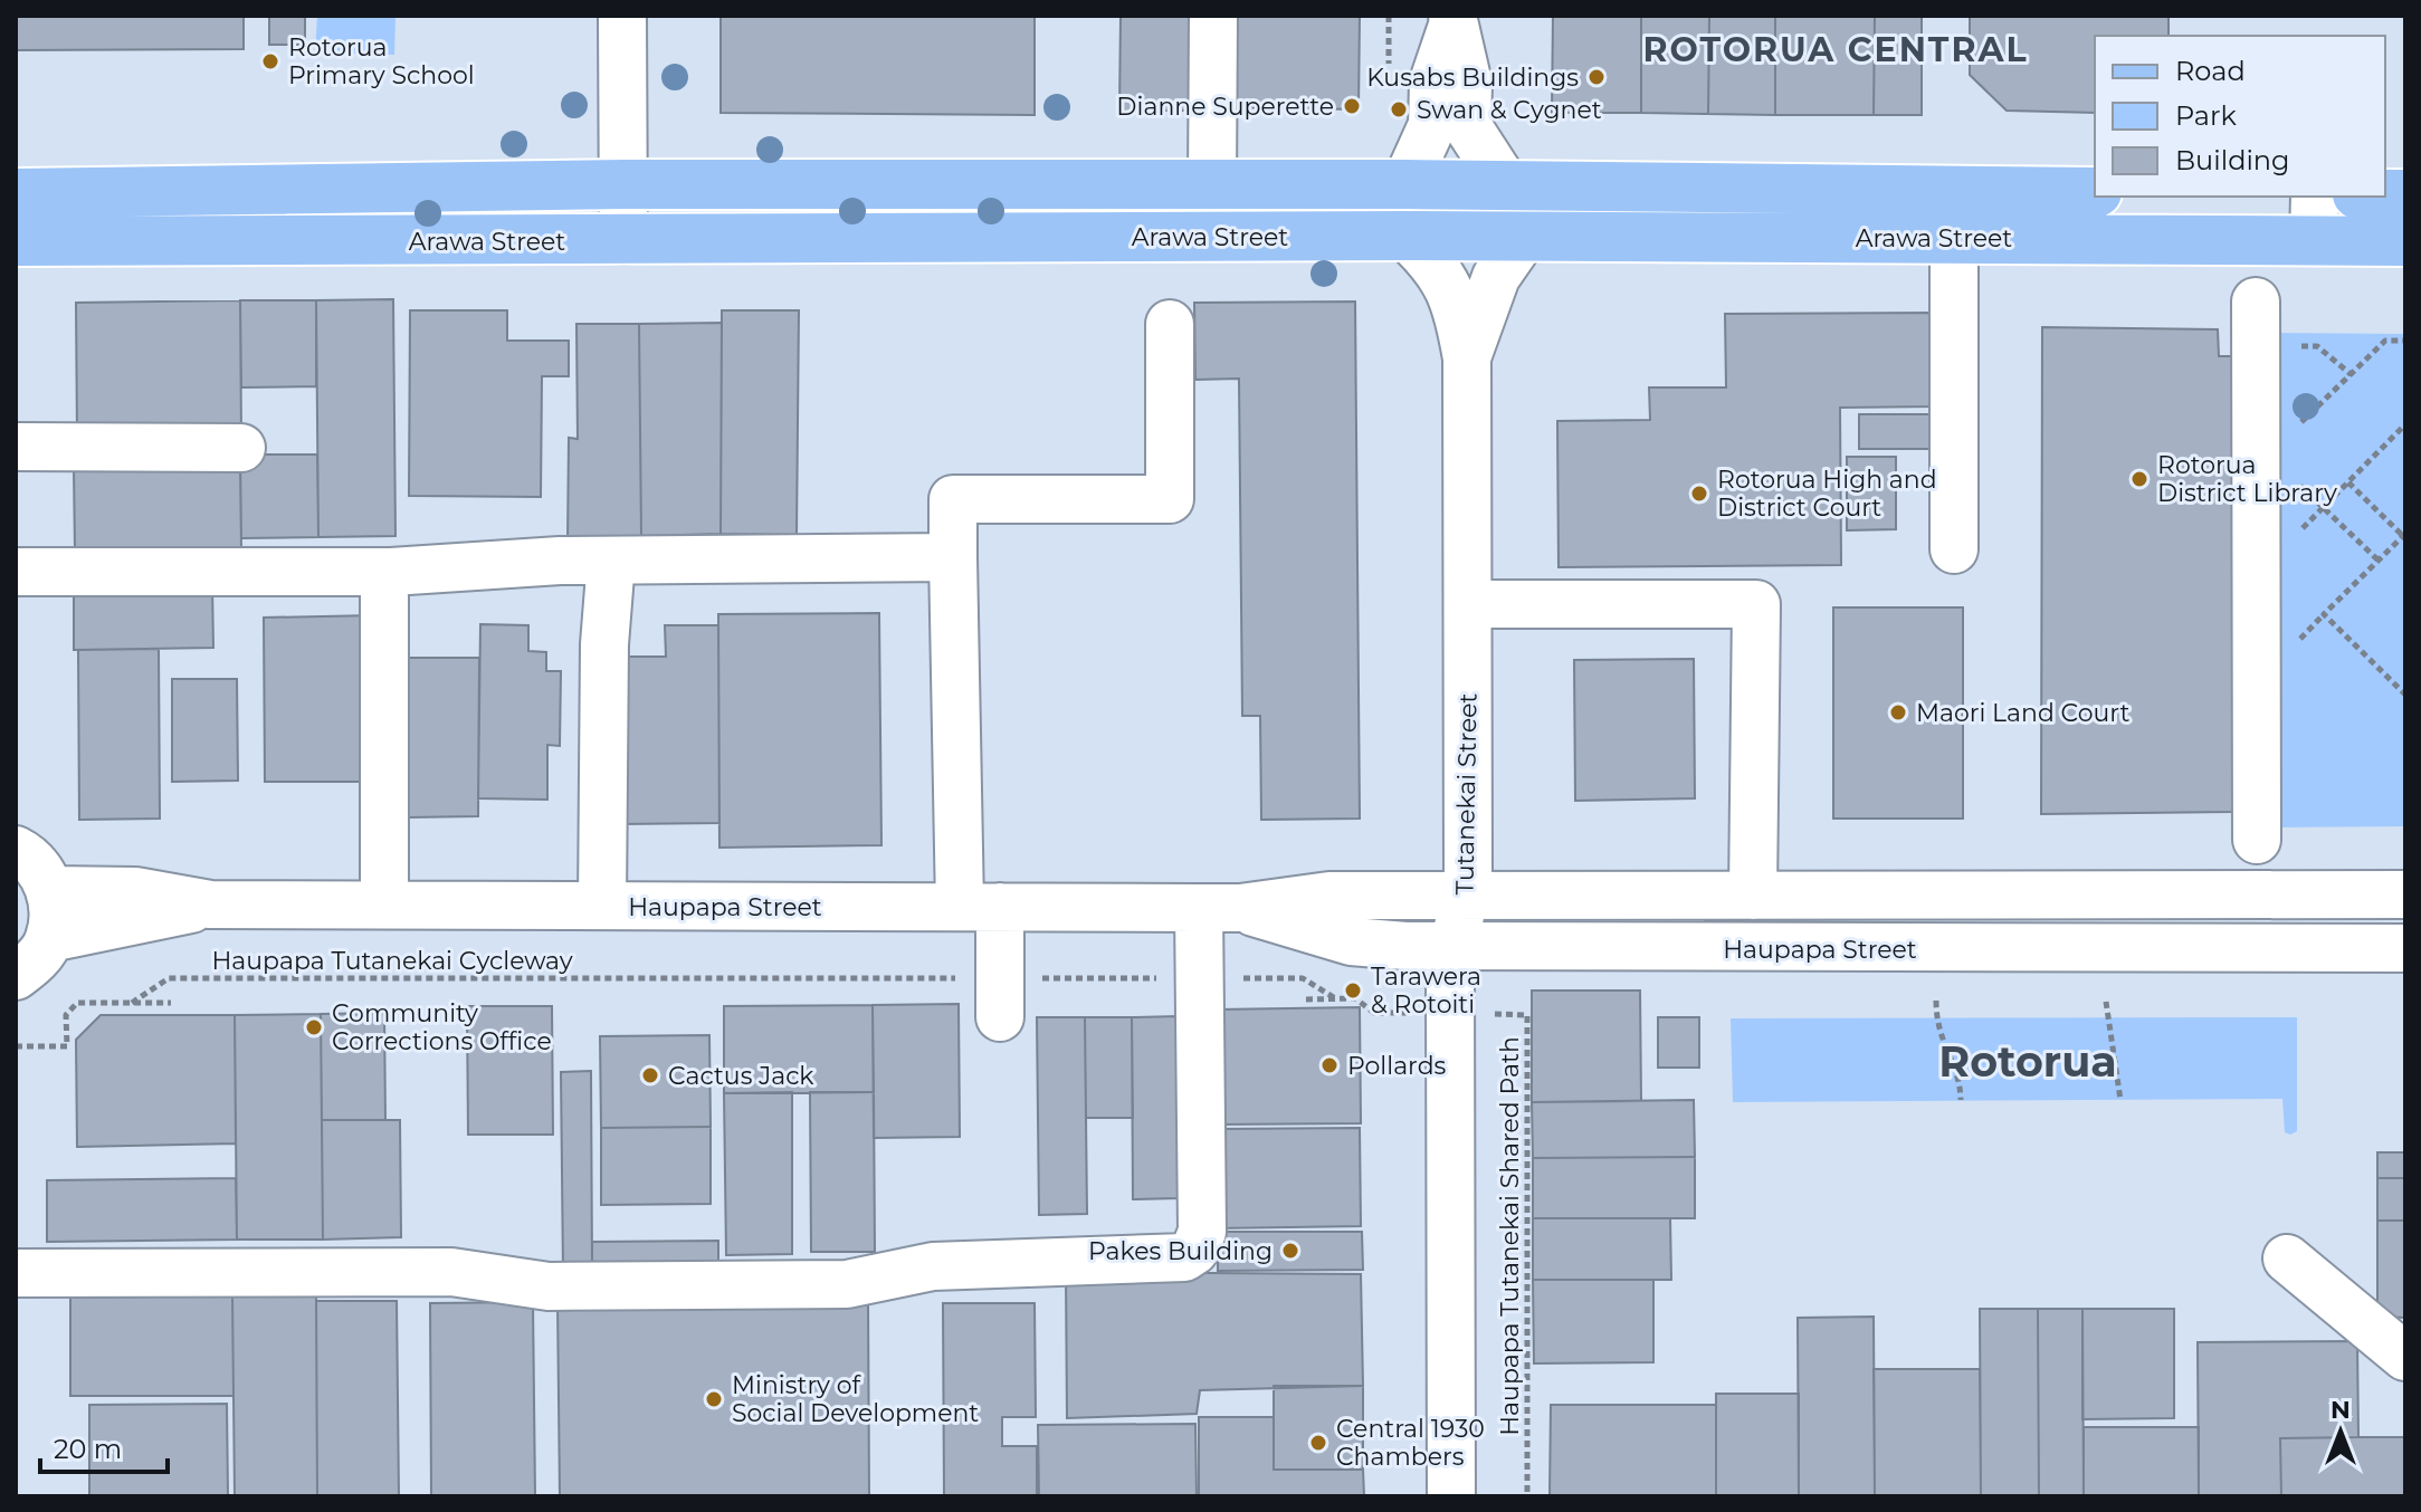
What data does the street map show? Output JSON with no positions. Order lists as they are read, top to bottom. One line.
{"streets":{"main road":["Arawa Street"],"street":["Tutanekai Street","Haupapa Street"],"path":["Haupapa Tutanekai Cycleway","Haupapa Tutanekai Shared Path"]},"crossings":[["Arawa Street","Tutanekai Street"],["Tutanekai Street","Haupapa Street"]],"districts":["ROTORUA CENTRAL","Rotorua"],"places":["Rotorua Primary School","Kusabs Buildings","Dianne Superette","Swan & Cygnet","Rotorua District Library","Rotorua High and District Court","Maori Land Court","Tarawera & Rotoiti","Community Corrections Office","Pollards","Cactus Jack","Pakes Building","Ministry of Social Development","Central 1930 Chambers"],"legend":["Road","Park","Building"],"scale_bar":"20 m","north":"top"}
